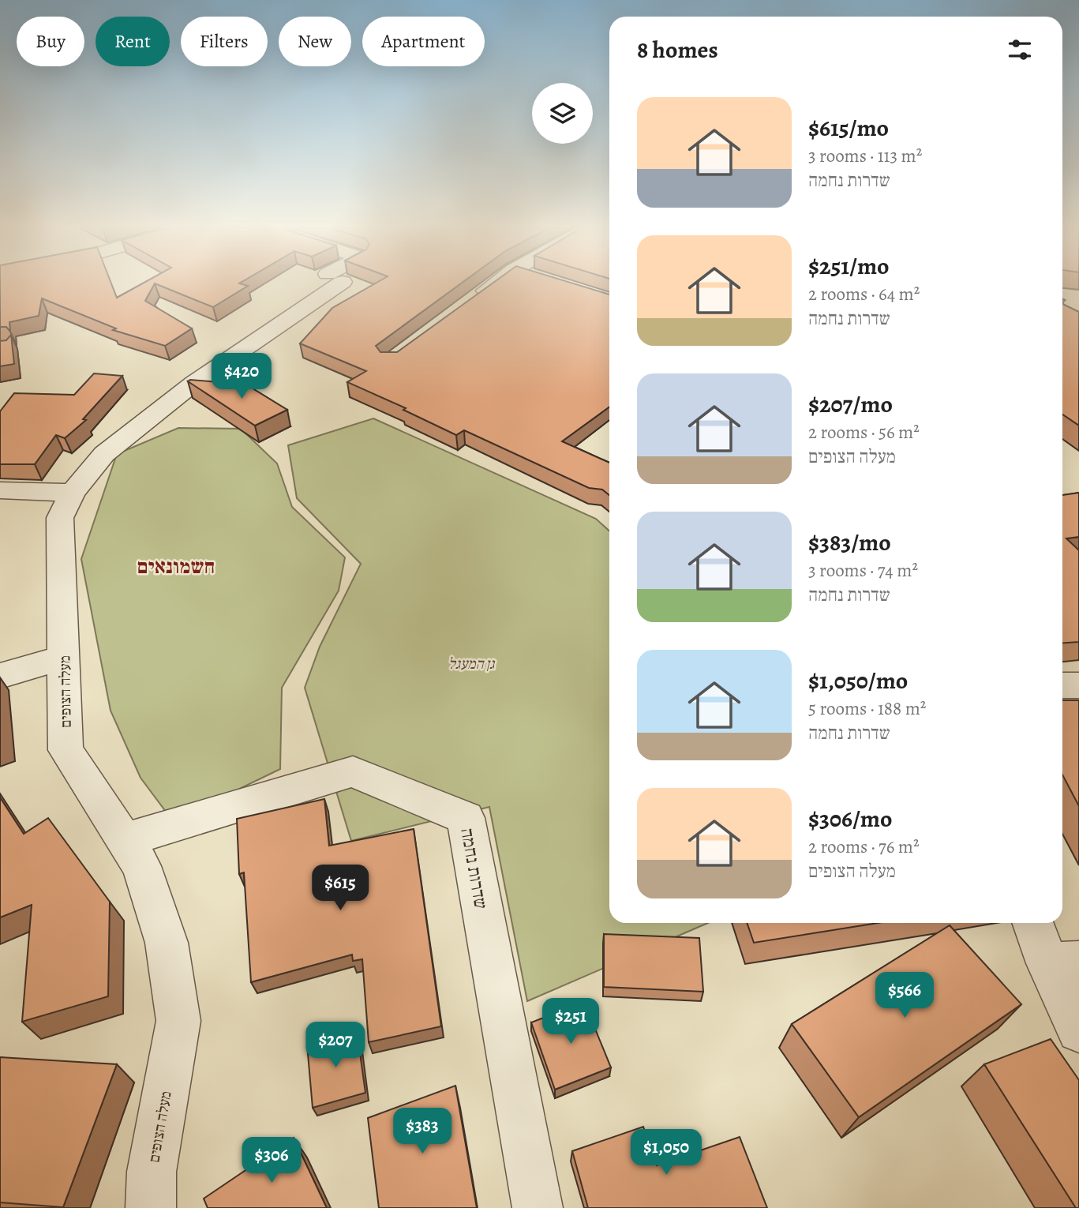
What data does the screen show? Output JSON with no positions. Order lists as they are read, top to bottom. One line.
{"streets":{"street":["מעלה הצופים","שדרות נחמה"]},"crossings":[["מעלה הצופים","שדרות נחמה"]],"districts":["חשמונאים"],"parks":["גן המעגל"],"page":{"chip":["Buy","Rent","Filters","New","Apartment"],"heading":"8 homes","list":[{"name":"$615/mo","note":"3 rooms · 113 m² · שדרות נחמה"},{"name":"$251/mo","note":"2 rooms · 64 m² · שדרות נחמה"},{"name":"$207/mo","note":"2 rooms · 56 m² · מעלה הצופים"},{"name":"$383/mo","note":"3 rooms · 74 m² · שדרות נחמה"},{"name":"$1,050/mo","note":"5 rooms · 188 m² · שדרות נחמה"},{"name":"$306/mo","note":"2 rooms · 76 m² · מעלה הצופים"}],"price":["$420","$615","$566","$251","$207","$383","$1,050","$306"]}}
